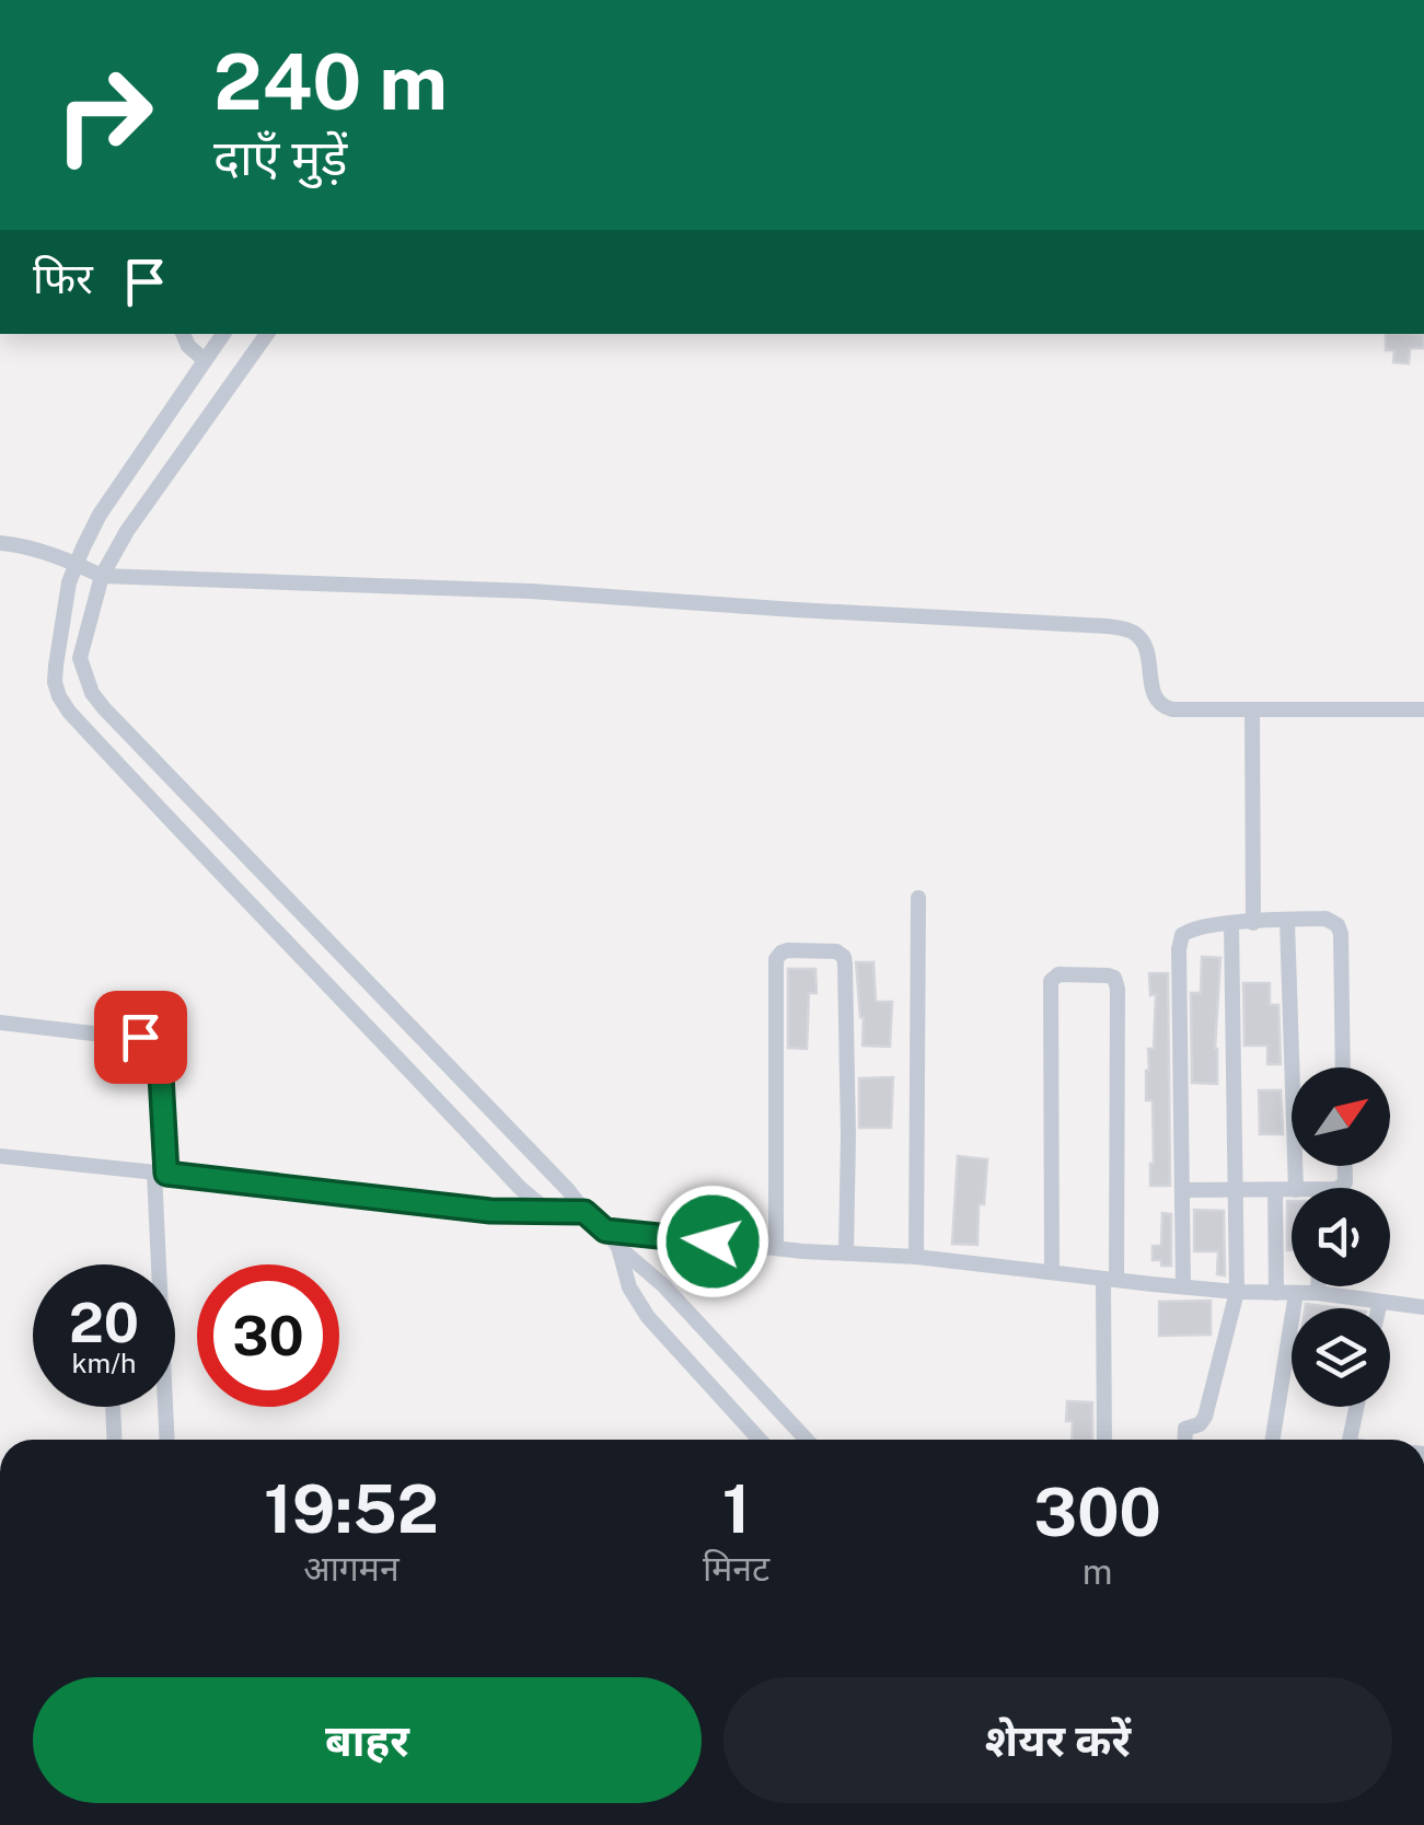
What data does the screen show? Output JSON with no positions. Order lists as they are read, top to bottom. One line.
{"north":"top right","page":{"turn":["240 m","दाएँ मुड़ें"],"then":"फिर","speed":"20 km/h","limit":"30","eta":["19:52","आगमन","1","मिनट","300","m"],"buttons":["बाहर","शेयर करें"]}}
